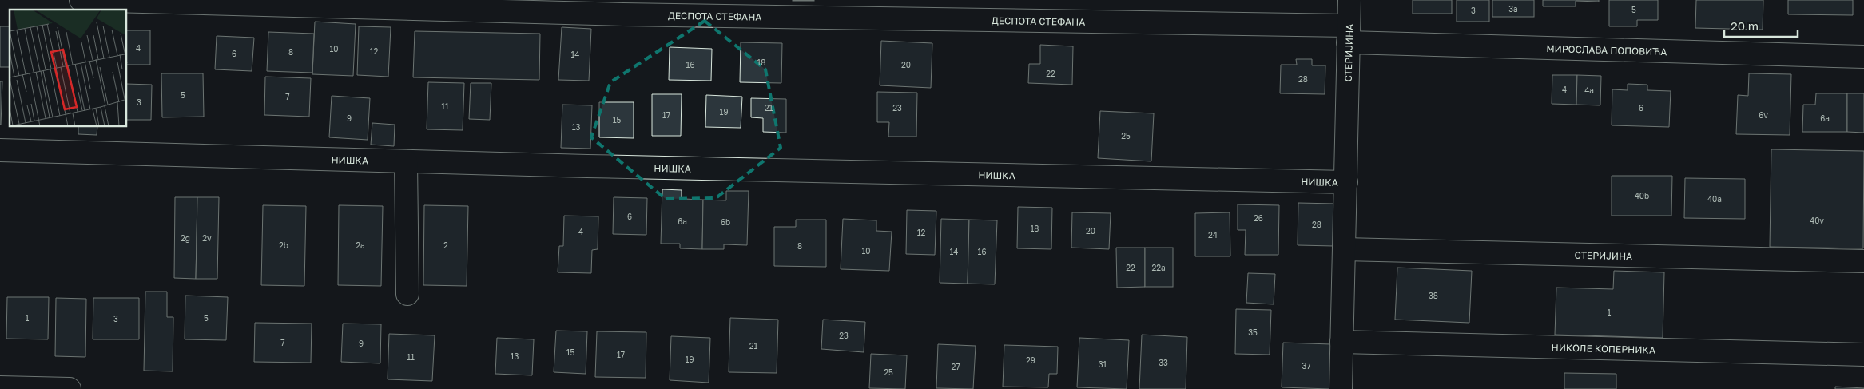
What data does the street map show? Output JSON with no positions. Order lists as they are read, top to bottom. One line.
{"streets":{"street":["ДЕСПОТА СТЕФАНА","МИРОСЛАВА ПОПОВИЋА","СТЕРИЈИНА","НИШКА","НИКОЛЕ КОПЕРНИКА"]},"crossings":[["ДЕСПОТА СТЕФАНА","МИРОСЛАВА ПОПОВИЋА"],["ДЕСПОТА СТЕФАНА","СТЕРИЈИНА"],["МИРОСЛАВА ПОПОВИЋА","СТЕРИЈИНА"],["СТЕРИЈИНА","НИШКА"],["СТЕРИЈИНА","НИКОЛЕ КОПЕРНИКА"]],"house_numbers":["3a","5","3","4","10","12","8","6","14","18","16","20","22","28","4","4a","5","7","3","11","21","23","6","19","17","6v","9","6a","15","13","25","40b","40a","6","26","40v","6a","6b","28","18","20","4","12","24","2g","2v","2b","2a","2","8","10","14","16","22","22a","38","1","1","5","3","35","23","7","9","21","15","17","13","11","19","29","33","31","37","27","25"],"scale_bar":"20 m"}
